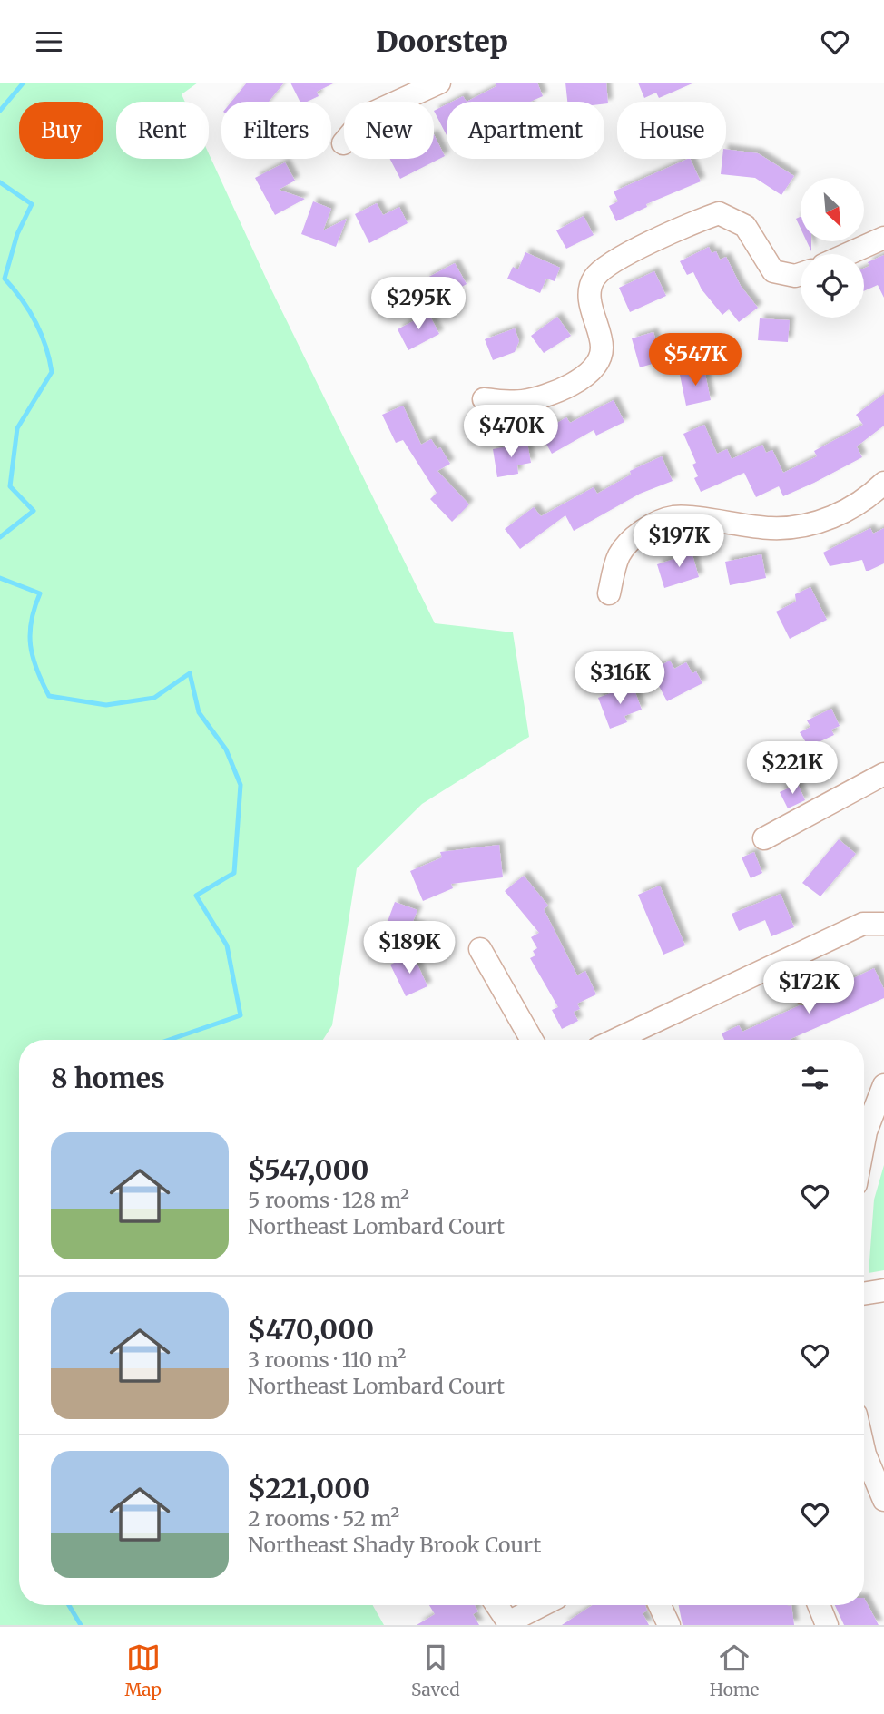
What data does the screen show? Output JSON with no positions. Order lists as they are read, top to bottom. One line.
{"north":"bottom right","page":{"header":"Doorstep","chip":["Buy","Rent","Filters","New","Apartment","House"],"price":["$295K","$547K","$470K","$197K","$316K","$221K","$189K","$172K"],"heading":"8 homes","list":[{"name":"$547,000","note":"5 rooms · 128 m² · Northeast Lombard Court"},{"name":"$470,000","note":"3 rooms · 110 m² · Northeast Lombard Court"},{"name":"$221,000","note":"2 rooms · 52 m² · Northeast Shady Brook Court"}],"tabs":["Map","Saved","Home"]}}
